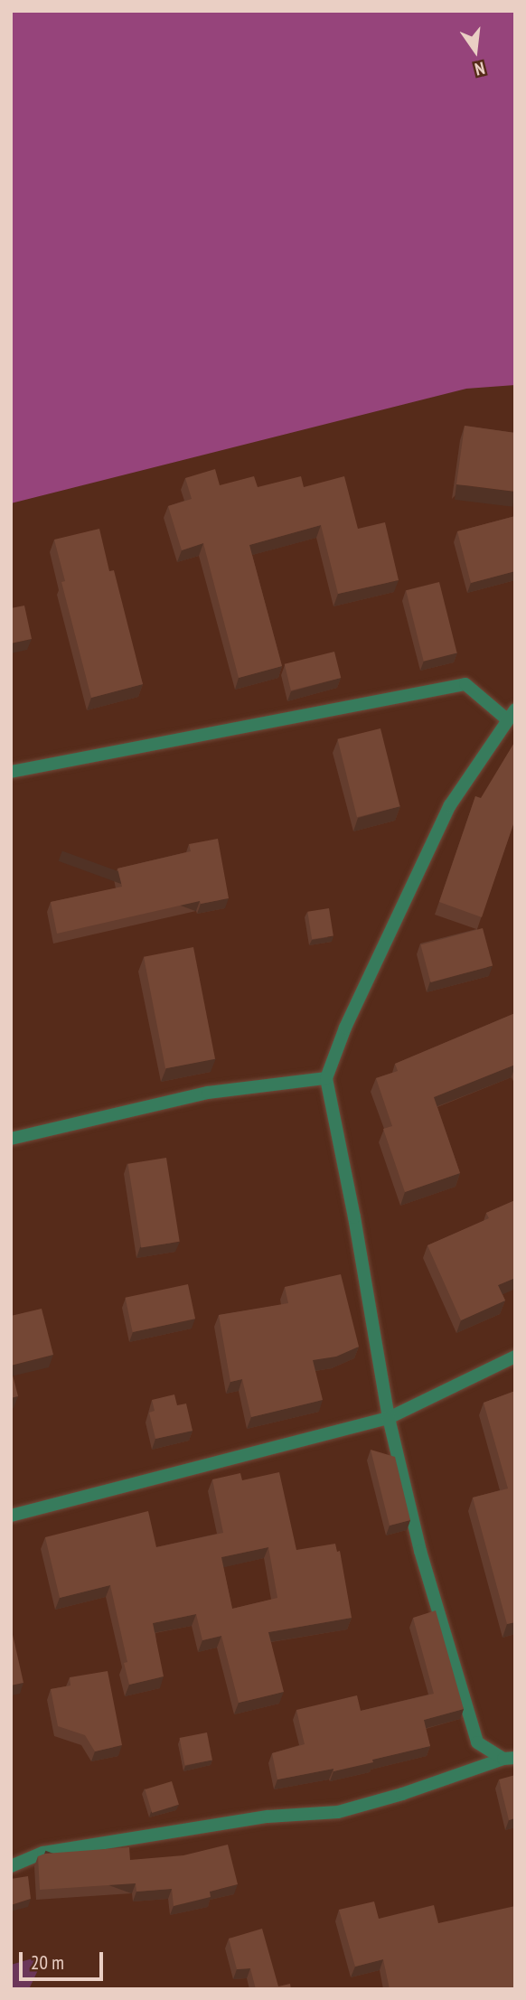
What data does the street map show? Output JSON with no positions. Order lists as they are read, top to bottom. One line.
{"scale_bar":"20 m","north":"bottom"}
